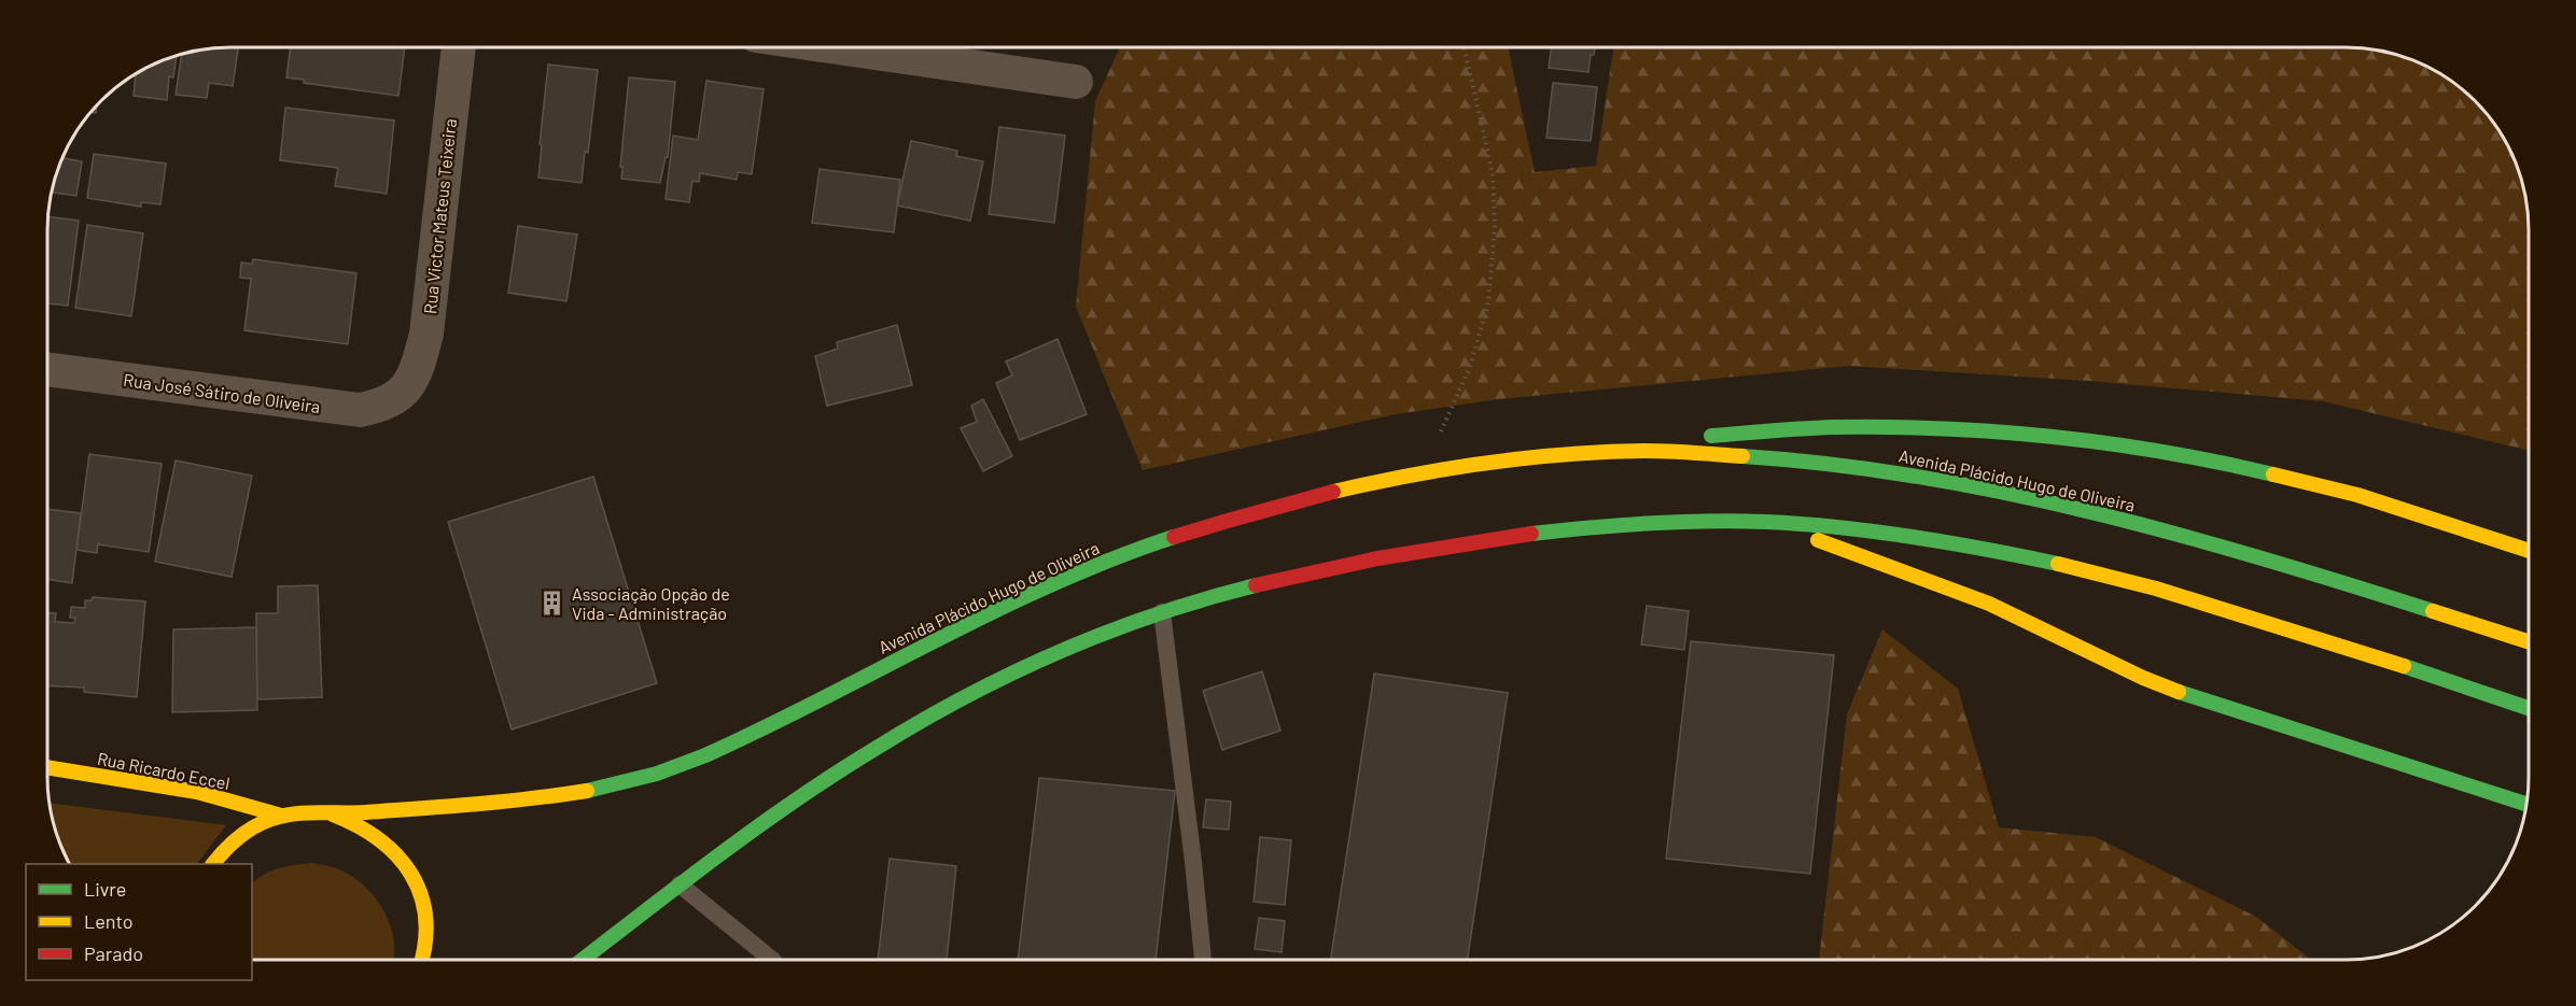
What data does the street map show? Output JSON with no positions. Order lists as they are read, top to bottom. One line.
{"streets":{"main road":["Avenida Plácido Hugo de Oliveira","Rua Ricardo Eccel"],"street":["Rua Victor Mateus Teixeira","Rua José Sátiro de Oliveira"]},"crossings":[["Rua Victor Mateus Teixeira","Rua José Sátiro de Oliveira"],["Avenida Plácido Hugo de Oliveira","Rua Ricardo Eccel"]],"places":{"building":["Associação Opção de Vida - Administração"]},"legend":["Livre","Lento","Parado"]}
